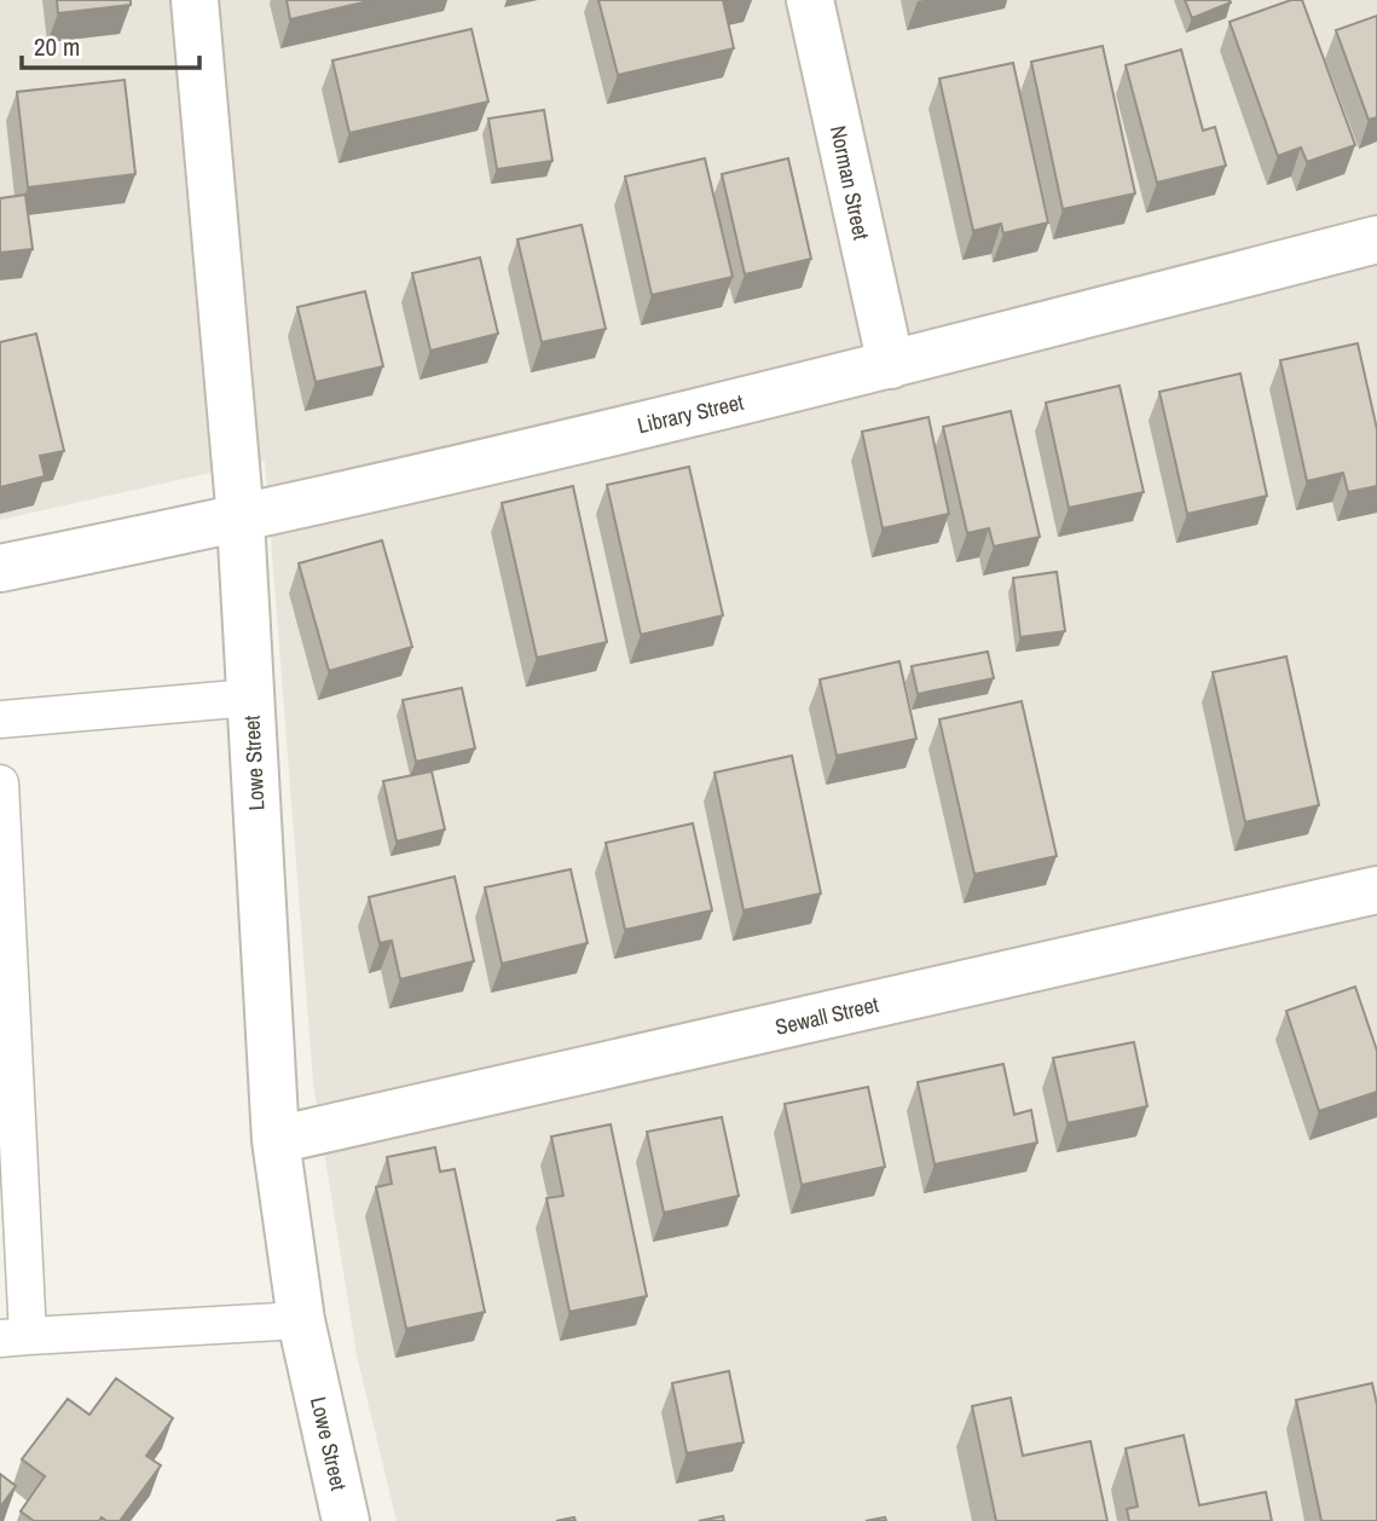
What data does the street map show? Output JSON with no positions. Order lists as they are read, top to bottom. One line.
{"streets":{"street":["Norman Street","Library Street","Lowe Street","Sewall Street"]},"crossings":[["Norman Street","Library Street"],["Library Street","Lowe Street"],["Lowe Street","Sewall Street"]],"scale_bar":"20 m"}
